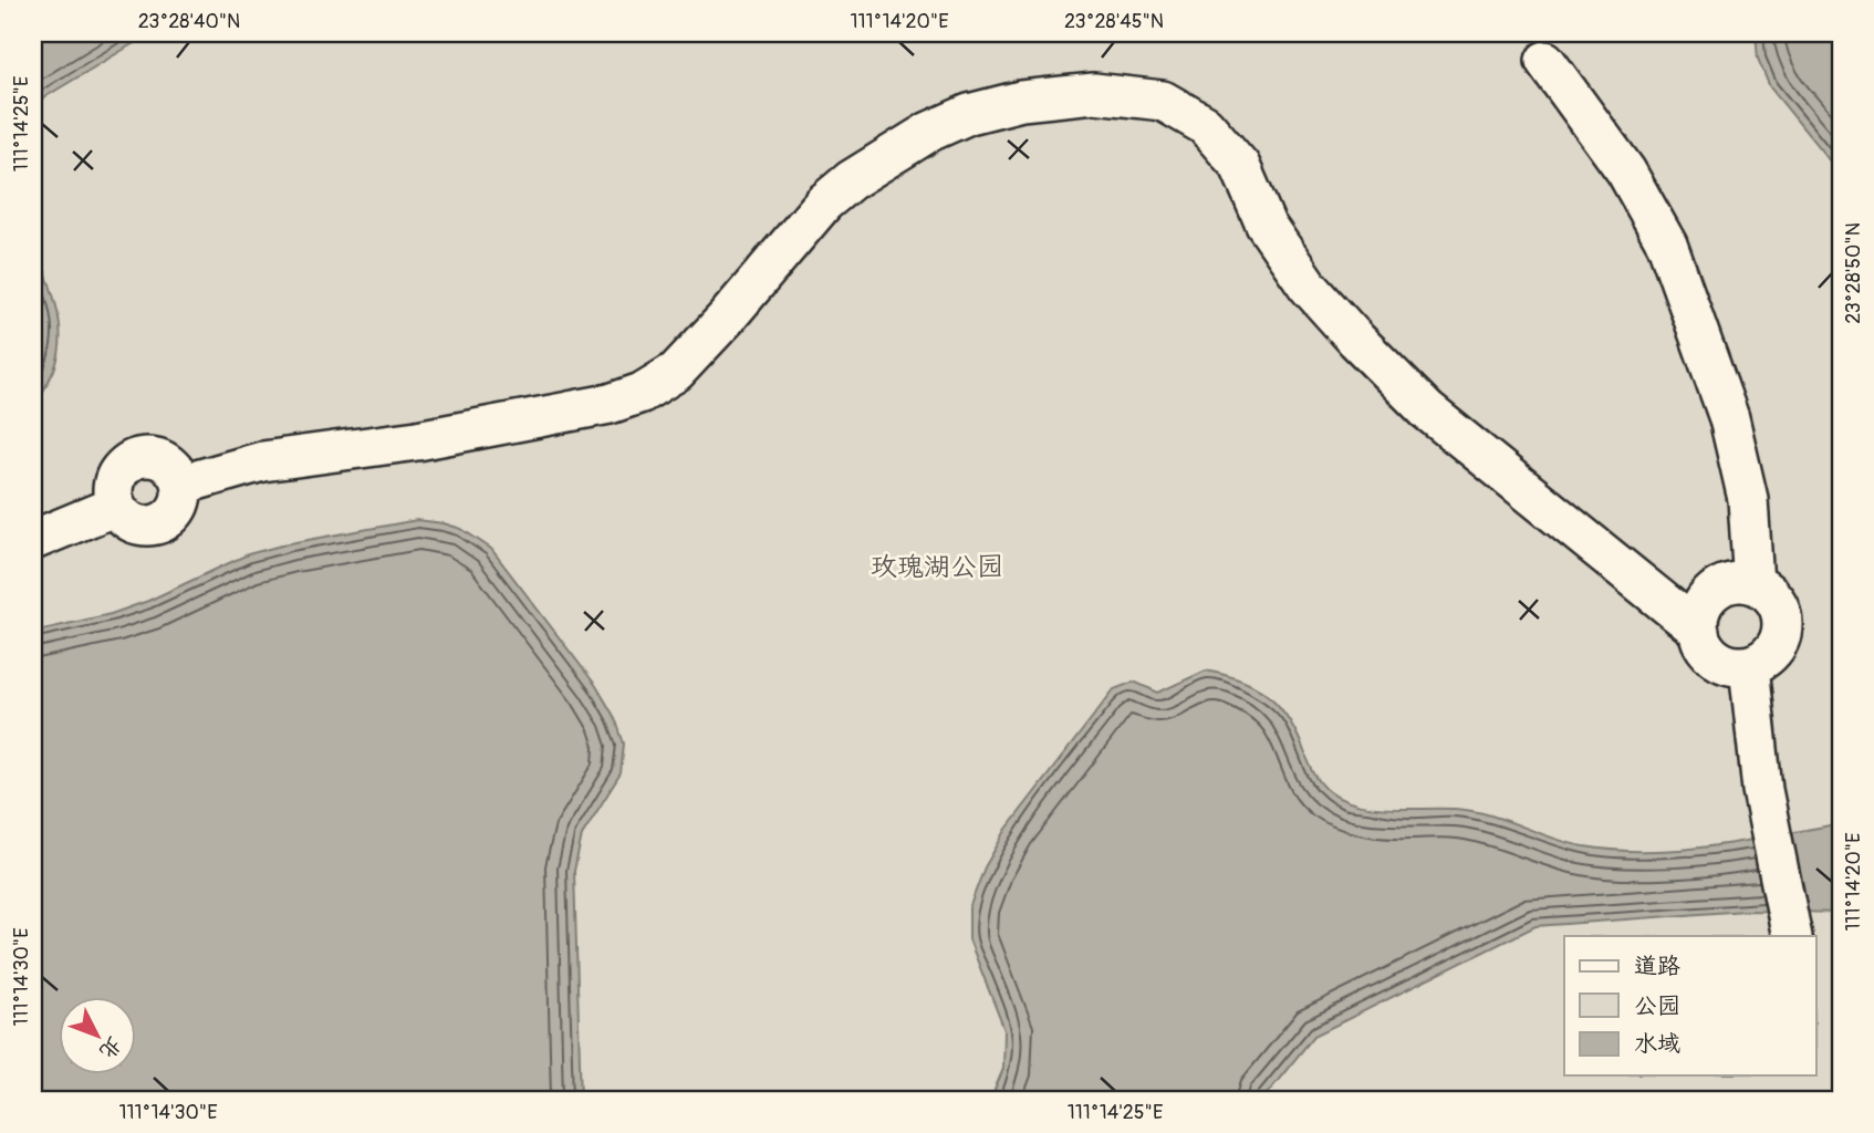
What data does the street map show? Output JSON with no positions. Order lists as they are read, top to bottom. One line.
{"parks":["玫瑰湖公园"],"legend":["道路","公园","水域"],"north":"bottom right","coordinates":["23°28'40\"N","111°14'20\"E","23°28'45\"N","111°14'25\"E","23°28'50\"N","111°14'30\"E"]}
